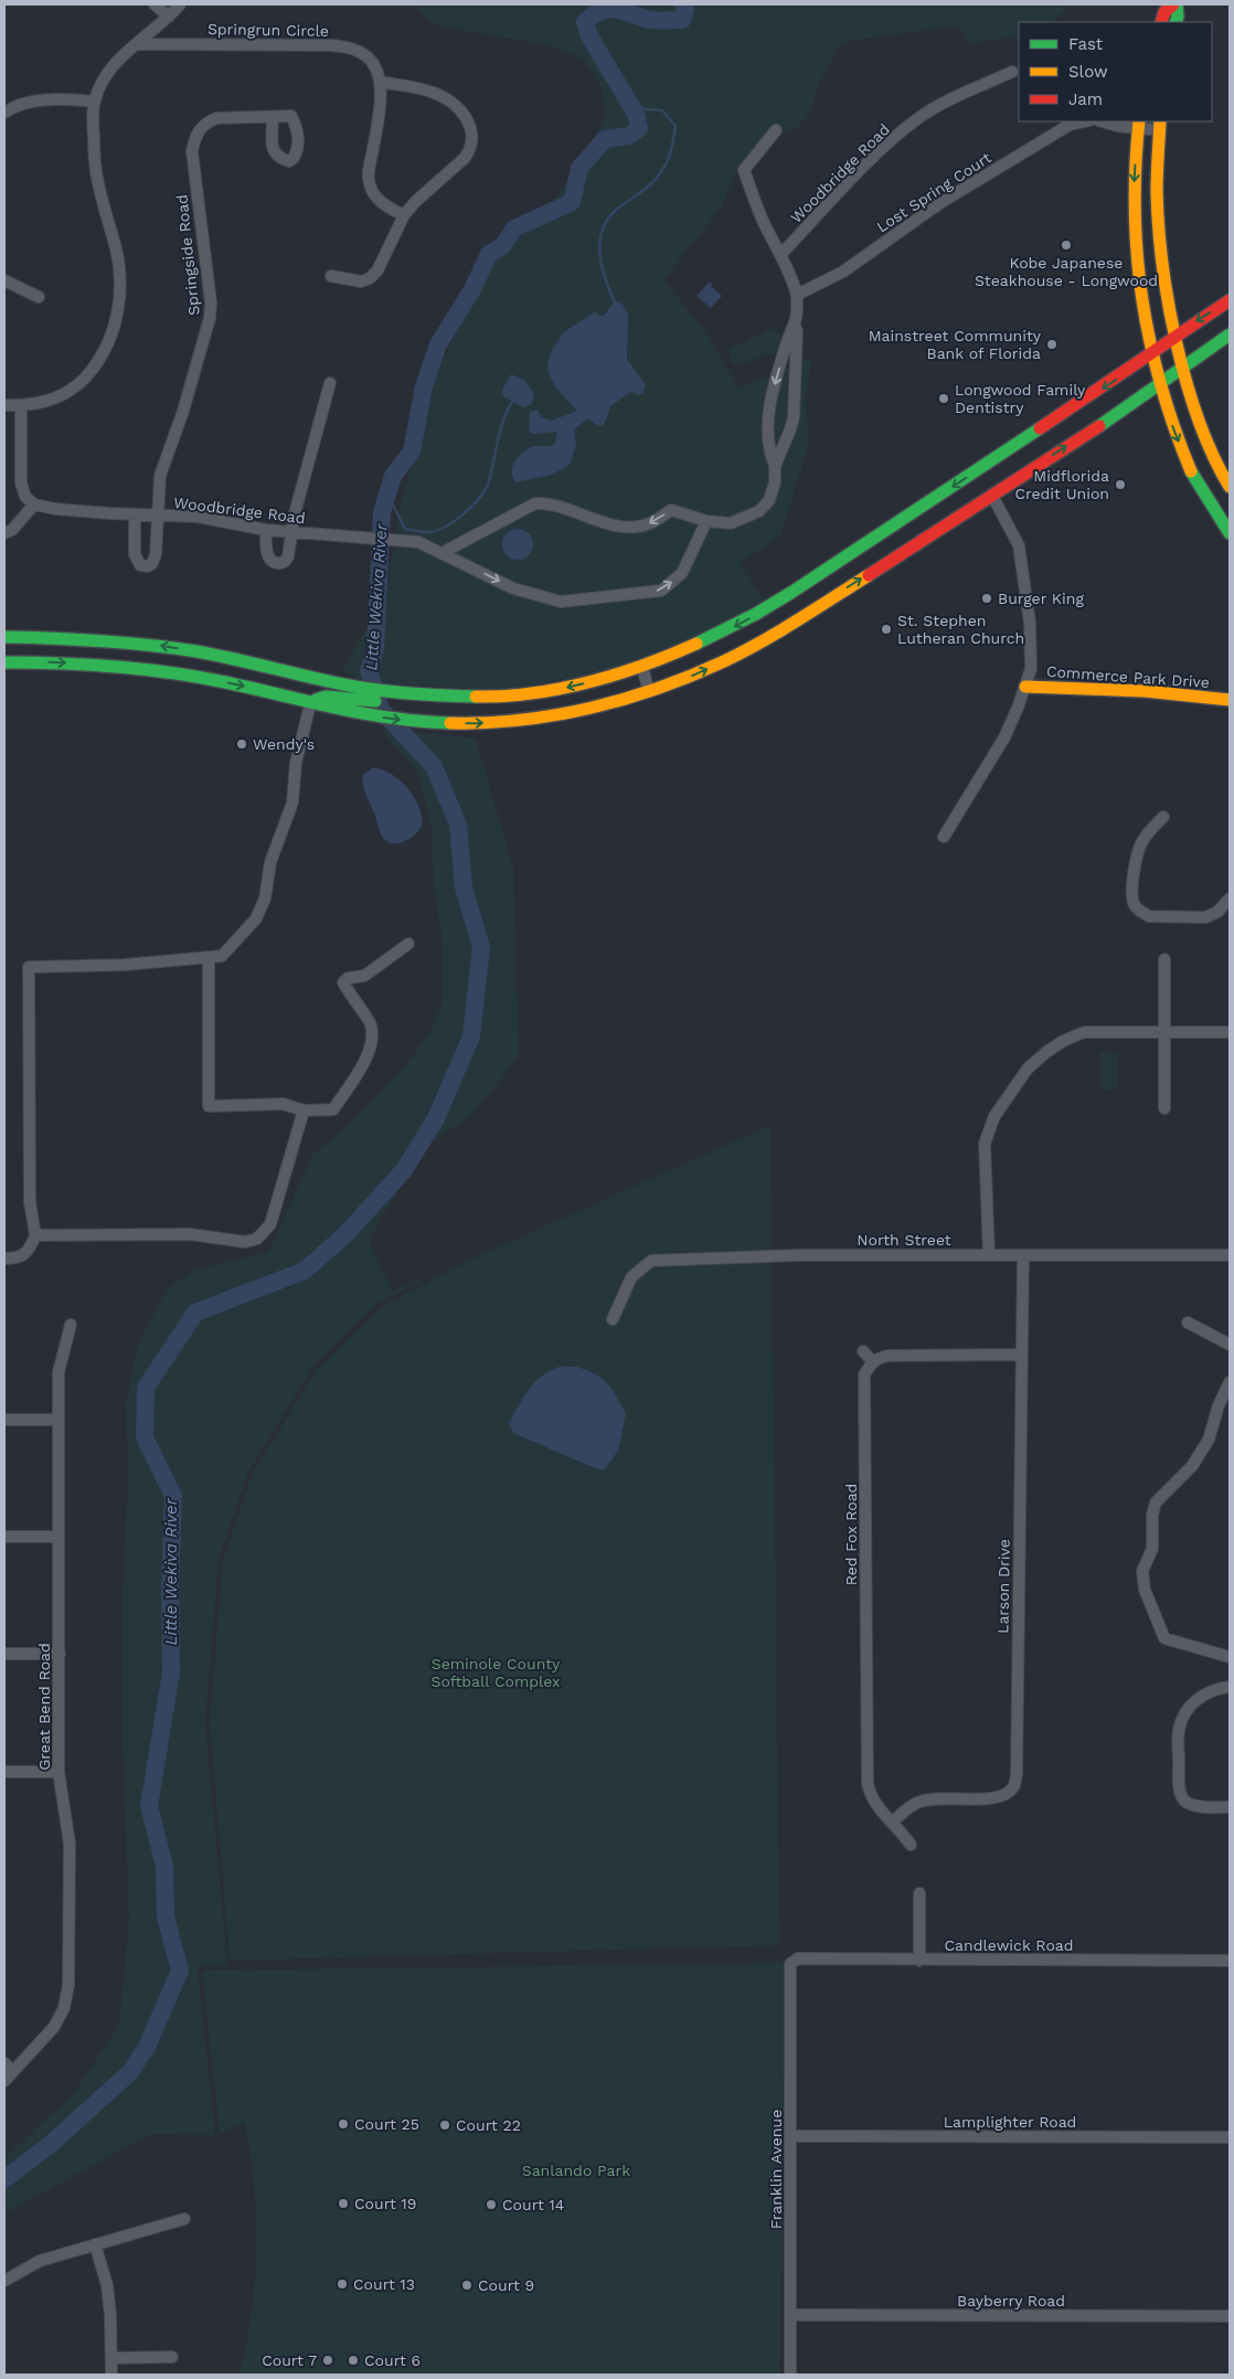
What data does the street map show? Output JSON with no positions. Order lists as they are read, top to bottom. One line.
{"streets":{"main road":["Commerce Park Drive"],"street":["Springrun Circle","Woodbridge Road","Lost Spring Court","Springside Road","North Street","Red Fox Road","Larson Drive","Great Bend Road","Candlewick Road","Lamplighter Road","Franklin Avenue","Bayberry Road"]},"crossings":[["Woodbridge Road","Springside Road"],["North Street","Larson Drive"],["Red Fox Road","Larson Drive"],["Candlewick Road","Franklin Avenue"],["Lamplighter Road","Franklin Avenue"],["Franklin Avenue","Bayberry Road"]],"water":["Little Wekiva River"],"parks":["Seminole County Softball Complex","Sanlando Park"],"places":["Kobe Japanese Steakhouse - Longwood","Mainstreet Community Bank of Florida","Longwood Family Dentistry","Midflorida Credit Union","Burger King","St. Stephen Lutheran Church","Wendy's","Court 25","Court 22","Court 19","Court 14","Court 13","Court 9","Court 7","Court 6"],"legend":["Fast","Slow","Jam"]}
